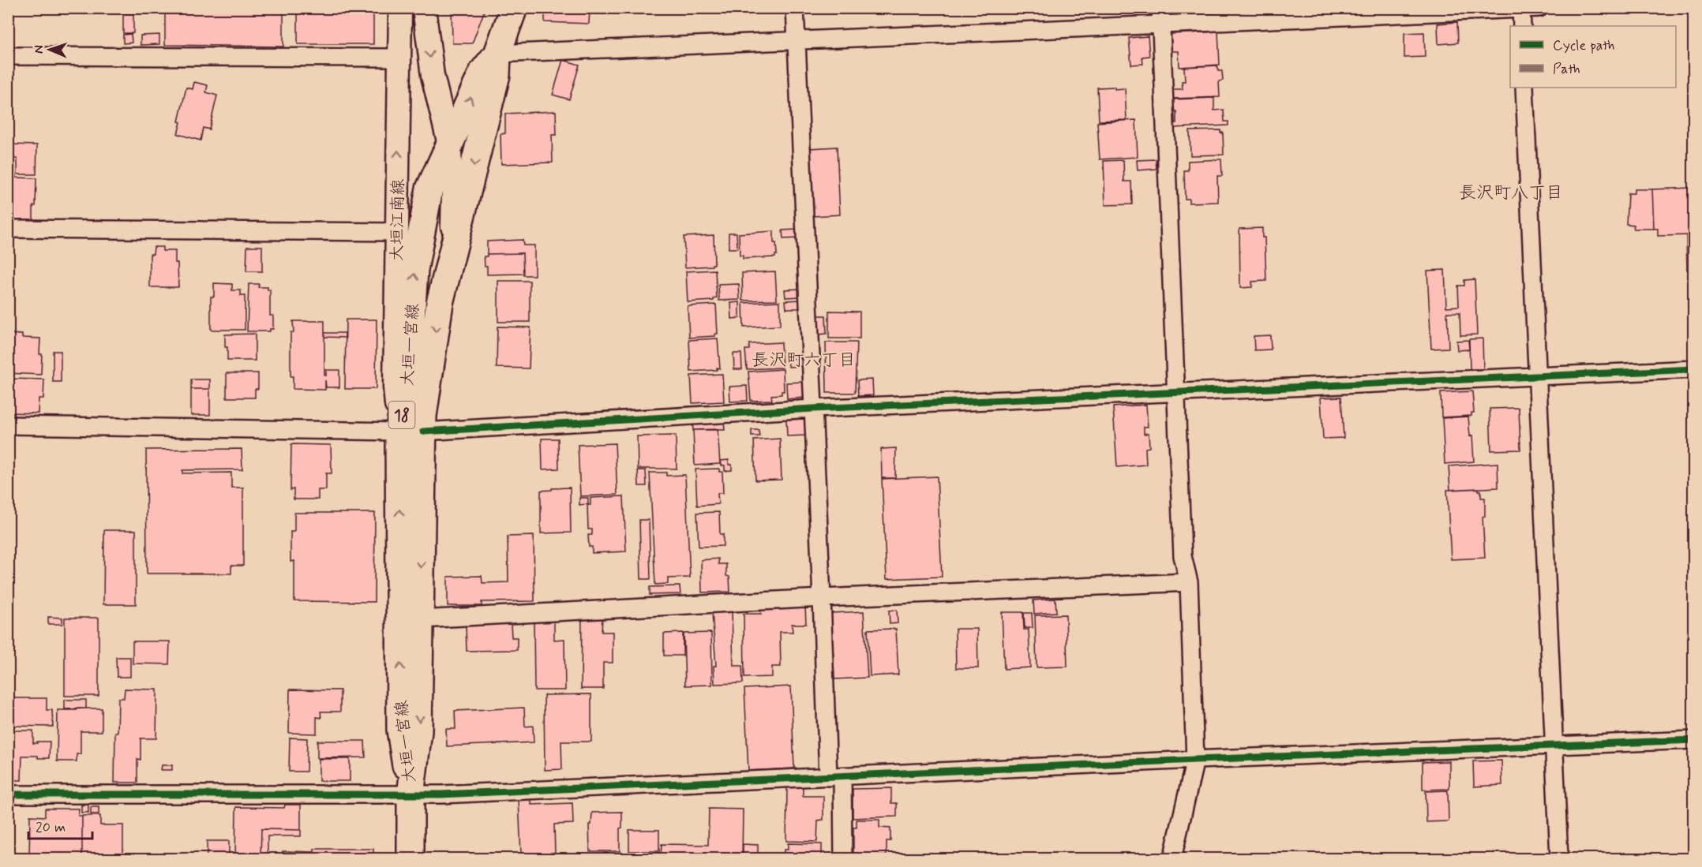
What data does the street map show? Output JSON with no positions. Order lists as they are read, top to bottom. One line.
{"streets":{"main road":["大垣江南線","大垣一宮線","18"]},"crossings":[["大垣江南線","大垣一宮線"]],"districts":["長沢町八丁目","長沢町六丁目"],"legend":["Cycle path","Path"],"scale_bar":"20 m","north":"left"}
